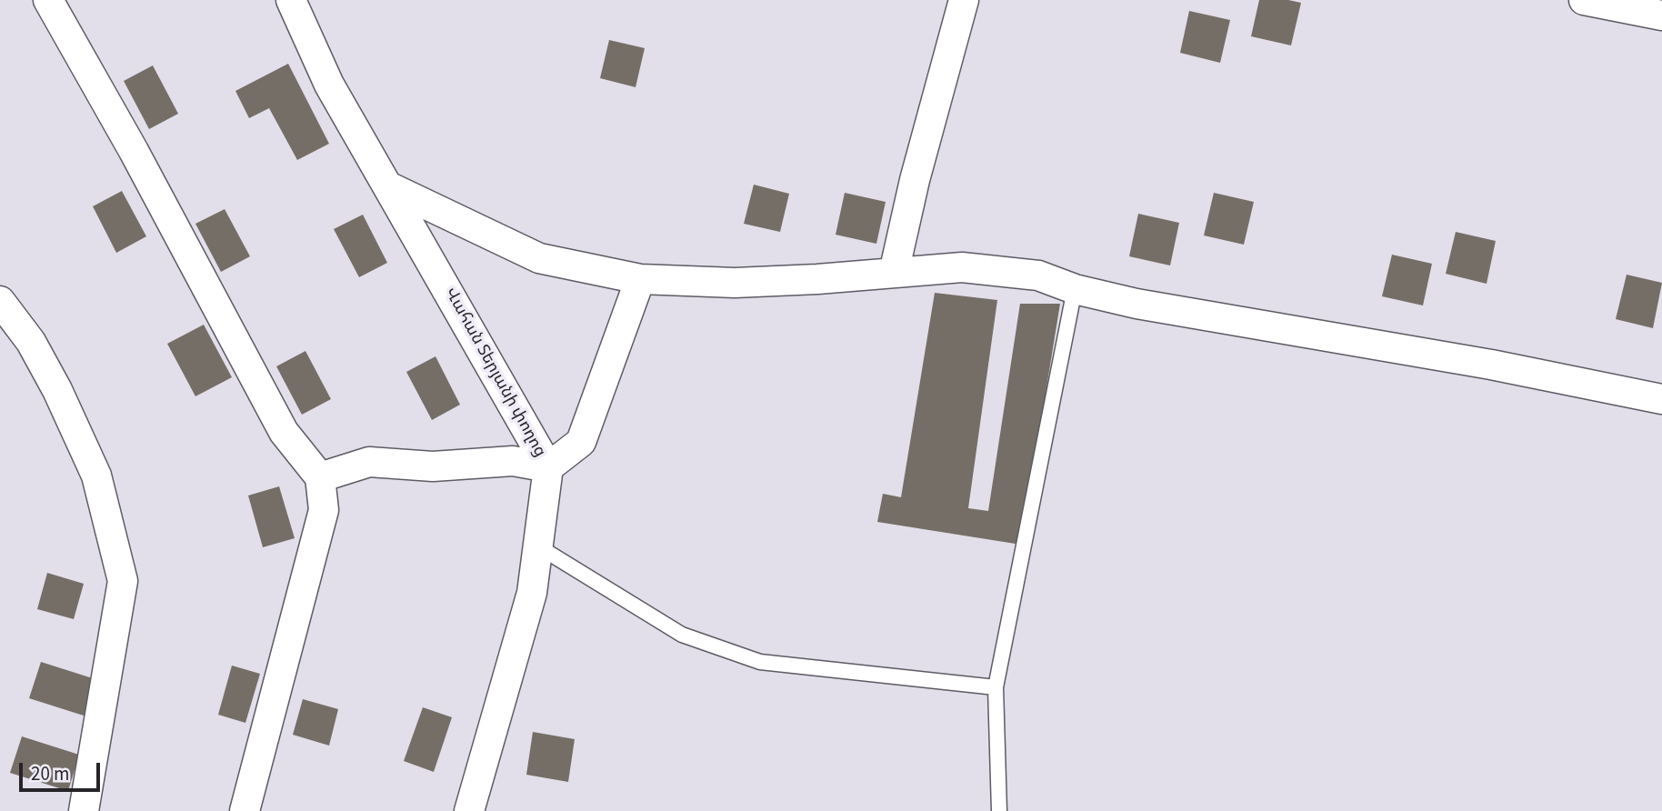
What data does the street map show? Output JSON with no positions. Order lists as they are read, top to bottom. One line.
{"streets":{"street":["Վահան Տերյանի փողոց"]},"scale_bar":"20 m"}
